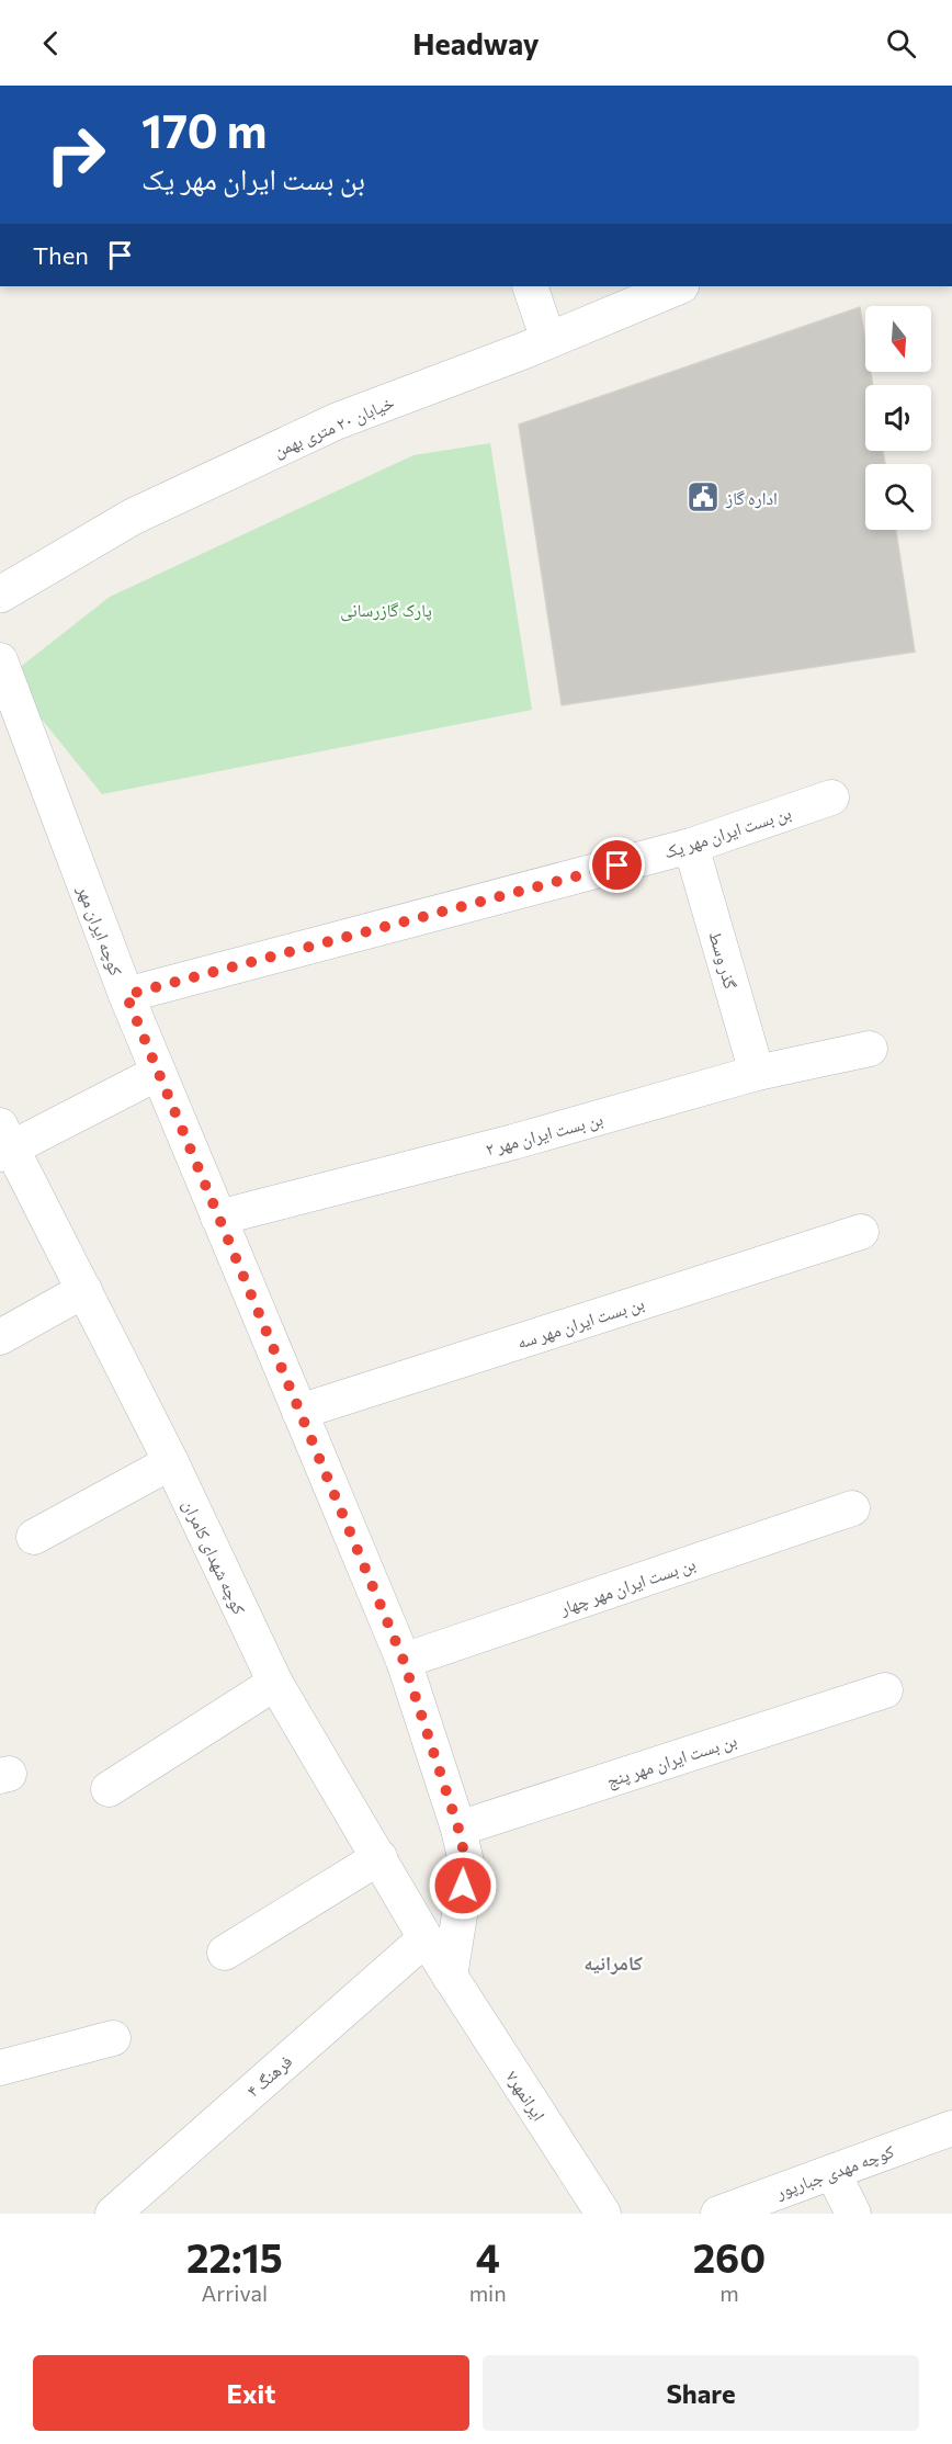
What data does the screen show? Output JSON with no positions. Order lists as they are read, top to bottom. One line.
{"streets":{"street":["خیابان ۲۰ متری بهمن","بن بست ایران مهر یک","کوچه ایران مهر","گذر وسط","۲ بن بست ایران مهر","بن بست ایران مهر سه","کوچه شهدای کامران","بن بست ایران مهر چهار","بن بست ایران مهر پنج","فرهنگ ۴","ایرانمهر۷","کوچه مهدی جبارپور"]},"crossings":[["بن بست ایران مهر یک","کوچه ایران مهر"],["بن بست ایران مهر یک","گذر وسط"],["کوچه ایران مهر","۲ بن بست ایران مهر"],["کوچه ایران مهر","بن بست ایران مهر سه"],["کوچه ایران مهر","کوچه شهدای کامران"],["کوچه ایران مهر","بن بست ایران مهر چهار"],["کوچه ایران مهر","بن بست ایران مهر پنج"],["کوچه ایران مهر","ایرانمهر۷"],["گذر وسط","۲ بن بست ایران مهر"],["کوچه شهدای کامران","فرهنگ ۴"],["کوچه شهدای کامران","ایرانمهر۷"]],"districts":["کامرانیه"],"parks":["پارک گازرسانی"],"places":{"public building":["اداره گاز"]},"north":"bottom","page":{"header":"Headway","turn":["170 m","بن بست ایران مهر یک"],"then":"Then","eta":["22:15","Arrival","4","min","260","m"],"buttons":["Exit","Share"]}}
